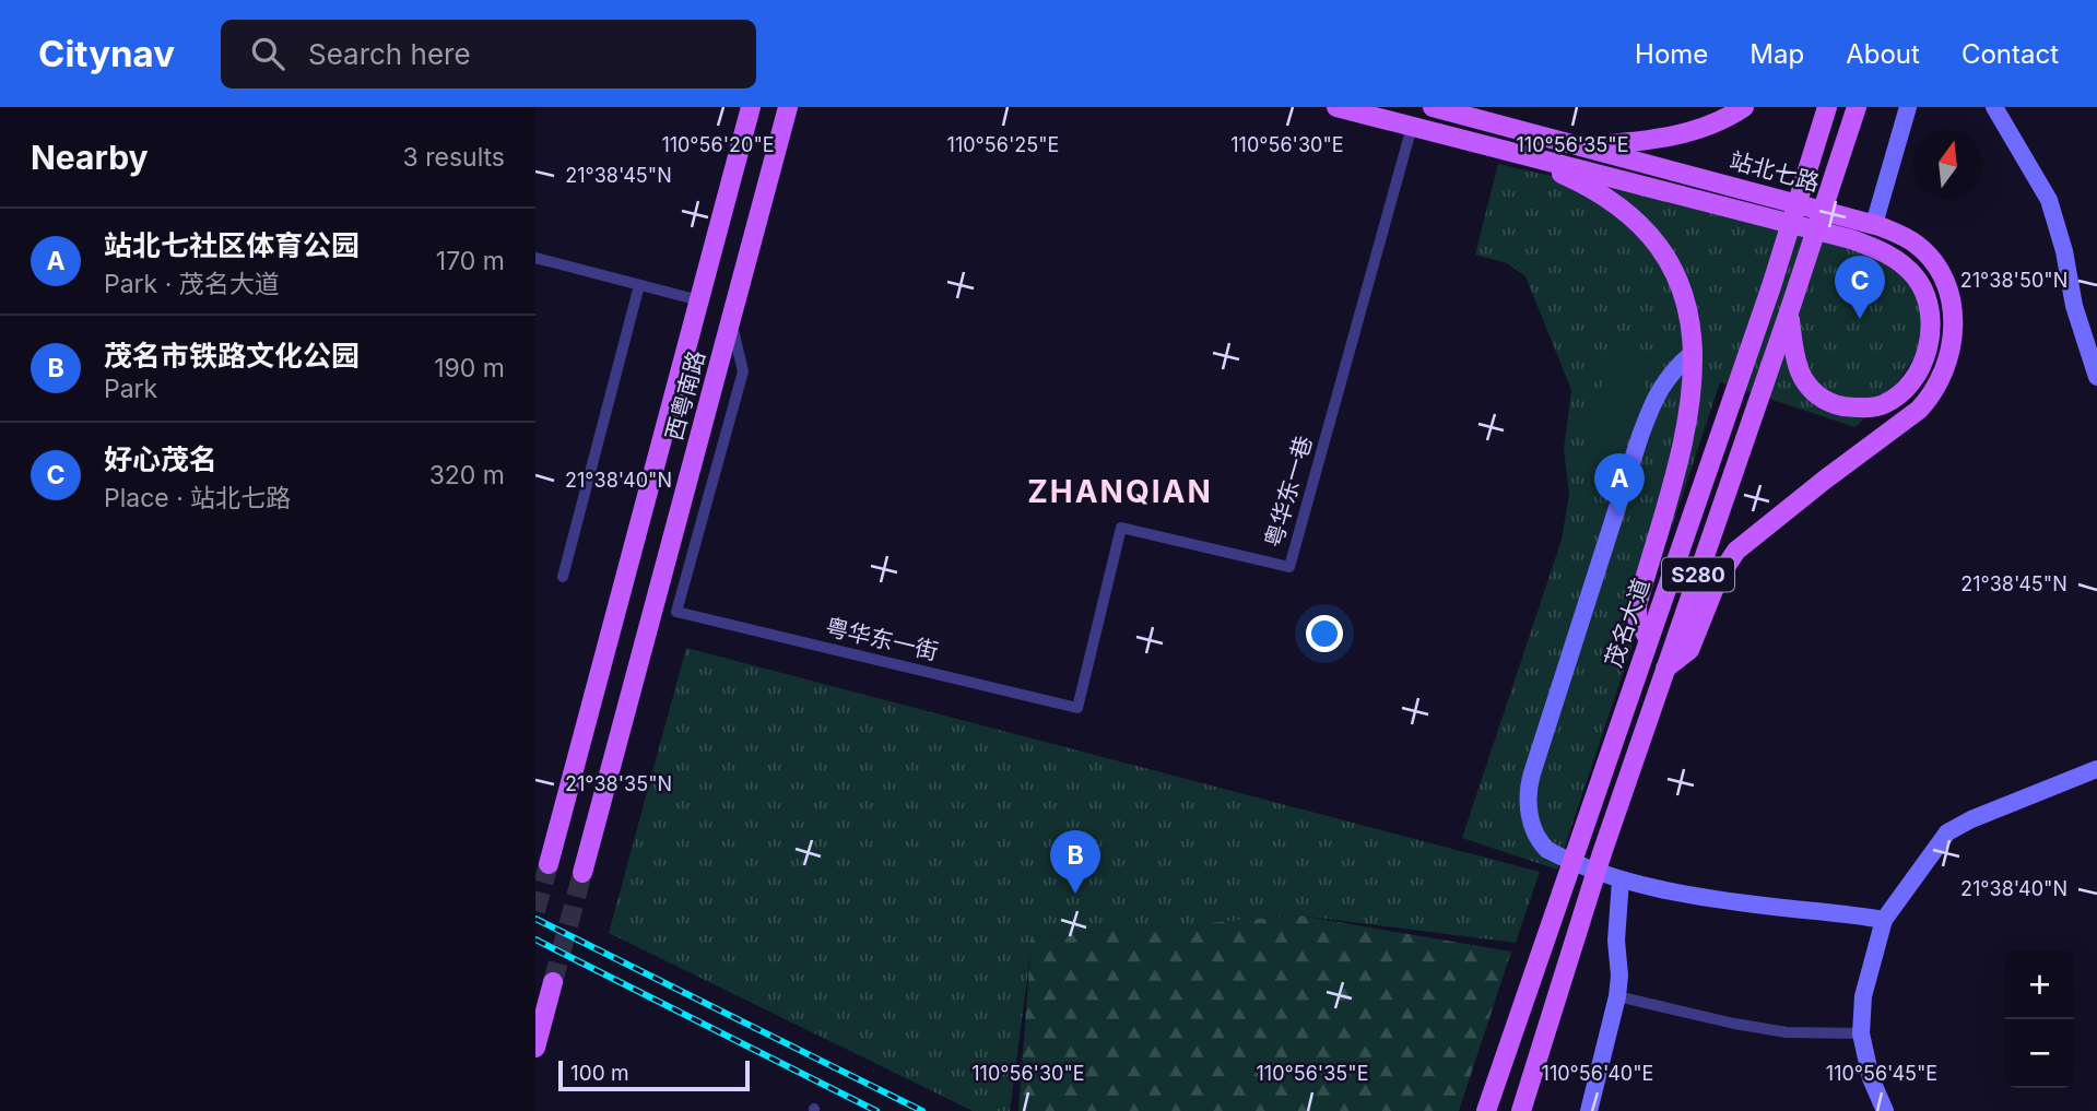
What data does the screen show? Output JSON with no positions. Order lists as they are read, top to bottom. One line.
{"streets":{"main road":["站北七路","西粤南路","S280","茂名大道"],"street":["粤华东一巷","粤华东一街"]},"crossings":[["站北七路","粤华东一巷"],["站北七路","S280"],["西粤南路","粤华东一街"],["粤华东一巷","粤华东一街"]],"districts":["ZHANQIAN"],"scale_bar":"100 m","north":"top","page":{"header":"Citynav","search":"Search here","nav":["Home","Map","About","Contact"],"heading":["Nearby","3 results"],"list":[{"mark":"A","name":"站北七社区体育公园","note":"Park · 茂名大道","value":"170 m"},{"mark":"B","name":"茂名市铁路文化公园","note":"Park","value":"190 m"},{"mark":"C","name":"好心茂名","note":"Place · 站北七路","value":"320 m"}],"pins":["C","A","B"],"map_buttons":["+","−"],"scale":"100 m"},"coordinates":["110°56'20\"E","110°56'25\"E","110°56'30\"E","110°56'35\"E","21°38'45\"N","21°38'50\"N","21°38'40\"N","21°38'35\"N","110°56'40\"E","110°56'45\"E"]}
